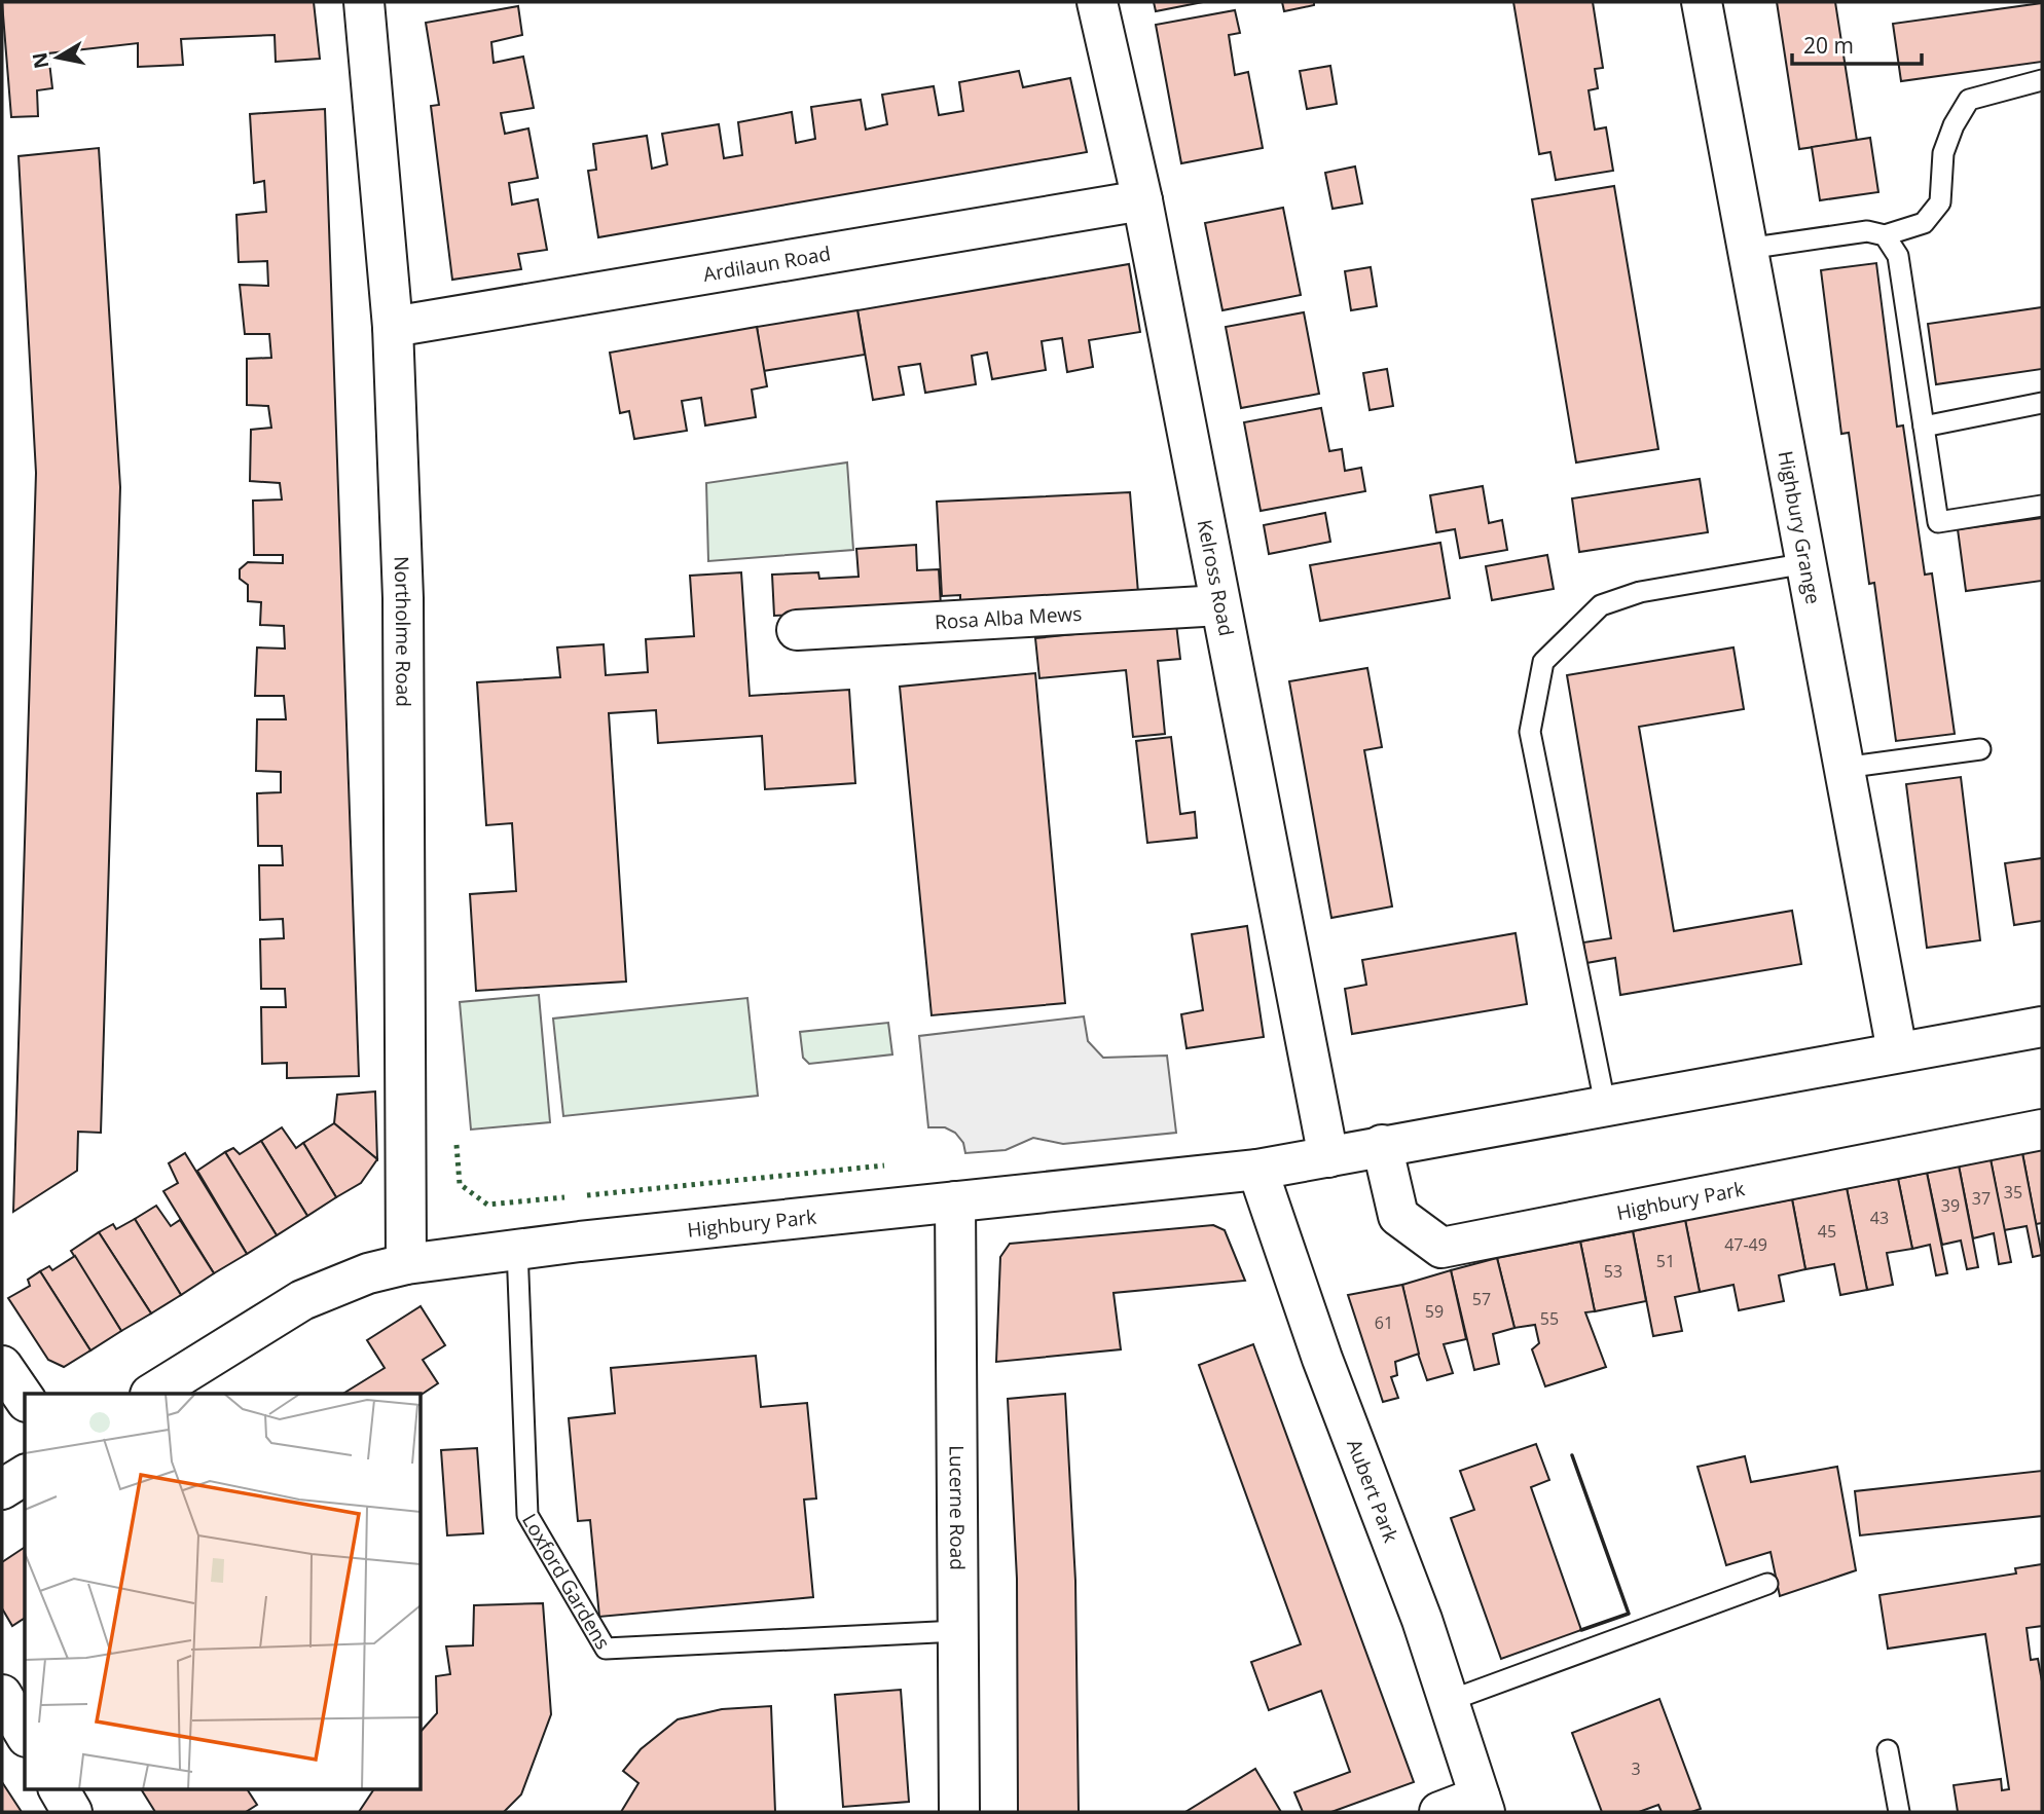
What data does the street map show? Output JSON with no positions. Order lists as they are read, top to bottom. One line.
{"streets":{"street":["Ardilaun Road","Highbury Grange","Kelross Road","Rosa Alba Mews","Northolme Road","Highbury Park","Aubert Park","Lucerne Road"],"lane":["Loxford Gardens"]},"crossings":[["Ardilaun Road","Kelross Road"],["Ardilaun Road","Northolme Road"],["Highbury Grange","Highbury Park"],["Kelross Road","Rosa Alba Mews"],["Kelross Road","Highbury Park"],["Northolme Road","Highbury Park"],["Highbury Park","Aubert Park"],["Highbury Park","Lucerne Road"],["Highbury Park","Loxford Gardens"],["Lucerne Road","Loxford Gardens"]],"house_numbers":["35","37","39","43","45","47-49","51","53","57","59","55","61","3"],"scale_bar":"20 m","north":"left"}
